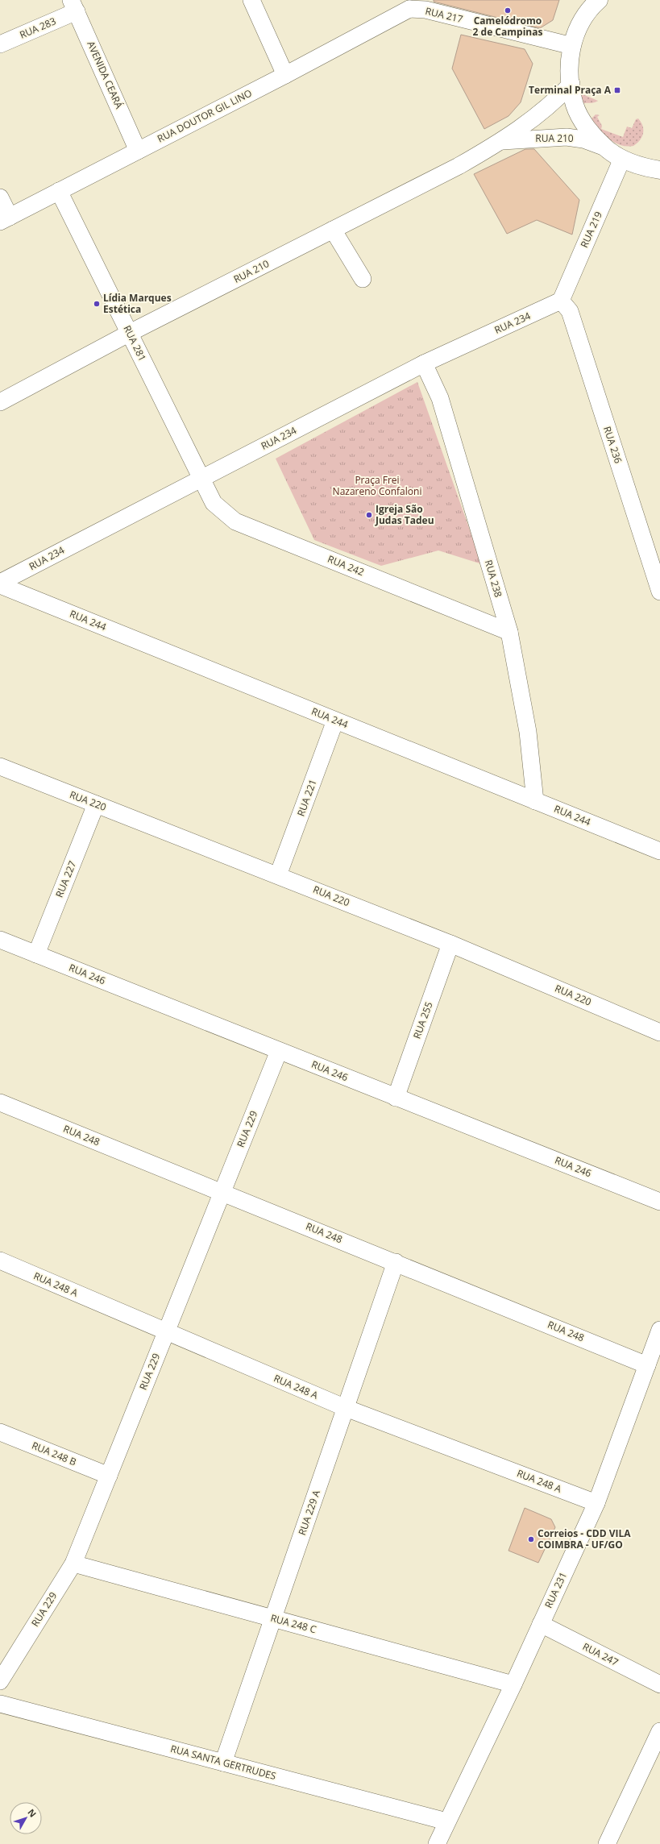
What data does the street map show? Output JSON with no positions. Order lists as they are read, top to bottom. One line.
{"streets":{"street":["RUA 217","RUA 283","AVENIDA CEARÁ","RUA DOUTOR GIL LINO","RUA 210","RUA 219","RUA 234","RUA 281","RUA 236","RUA 242","RUA 238","RUA 244","RUA 221","RUA 220","RUA 227","RUA 246","RUA 255","RUA 229","RUA 248","RUA 248 A","RUA 248 B","RUA 229 A","RUA 231","RUA 248 C","RUA 247","RUA SANTA GERTRUDES"]},"crossings":[["RUA 217","RUA DOUTOR GIL LINO"],["RUA 283","AVENIDA CEARÁ"],["AVENIDA CEARÁ","RUA DOUTOR GIL LINO"],["RUA DOUTOR GIL LINO","RUA 281"],["RUA 210","RUA 281"],["RUA 219","RUA 234"],["RUA 219","RUA 236"],["RUA 234","RUA 281"],["RUA 234","RUA 236"],["RUA 234","RUA 242"],["RUA 234","RUA 238"],["RUA 234","RUA 244"],["RUA 281","RUA 242"],["RUA 242","RUA 238"],["RUA 238","RUA 244"],["RUA 244","RUA 221"],["RUA 221","RUA 220"],["RUA 220","RUA 227"],["RUA 220","RUA 255"],["RUA 227","RUA 246"],["RUA 246","RUA 255"],["RUA 246","RUA 229"],["RUA 229","RUA 248"],["RUA 229","RUA 248 A"],["RUA 229","RUA 248 B"],["RUA 229","RUA 248 C"],["RUA 248","RUA 229 A"],["RUA 248","RUA 231"],["RUA 248 A","RUA 229 A"],["RUA 248 A","RUA 231"],["RUA 229 A","RUA 248 C"],["RUA 229 A","RUA SANTA GERTRUDES"],["RUA 231","RUA 248 C"],["RUA 231","RUA 247"],["RUA 231","RUA SANTA GERTRUDES"]],"parks":["Praça Frei Nazareno Confaloni"],"places":{"other":["Camelódromo 2 de Campinas","Lídia Marques Estética","Igreja São Judas Tadeu","Correios - CDD VILA COIMBRA - UF/GO"],"transit":["Terminal Praça A"]},"north":"top right"}
